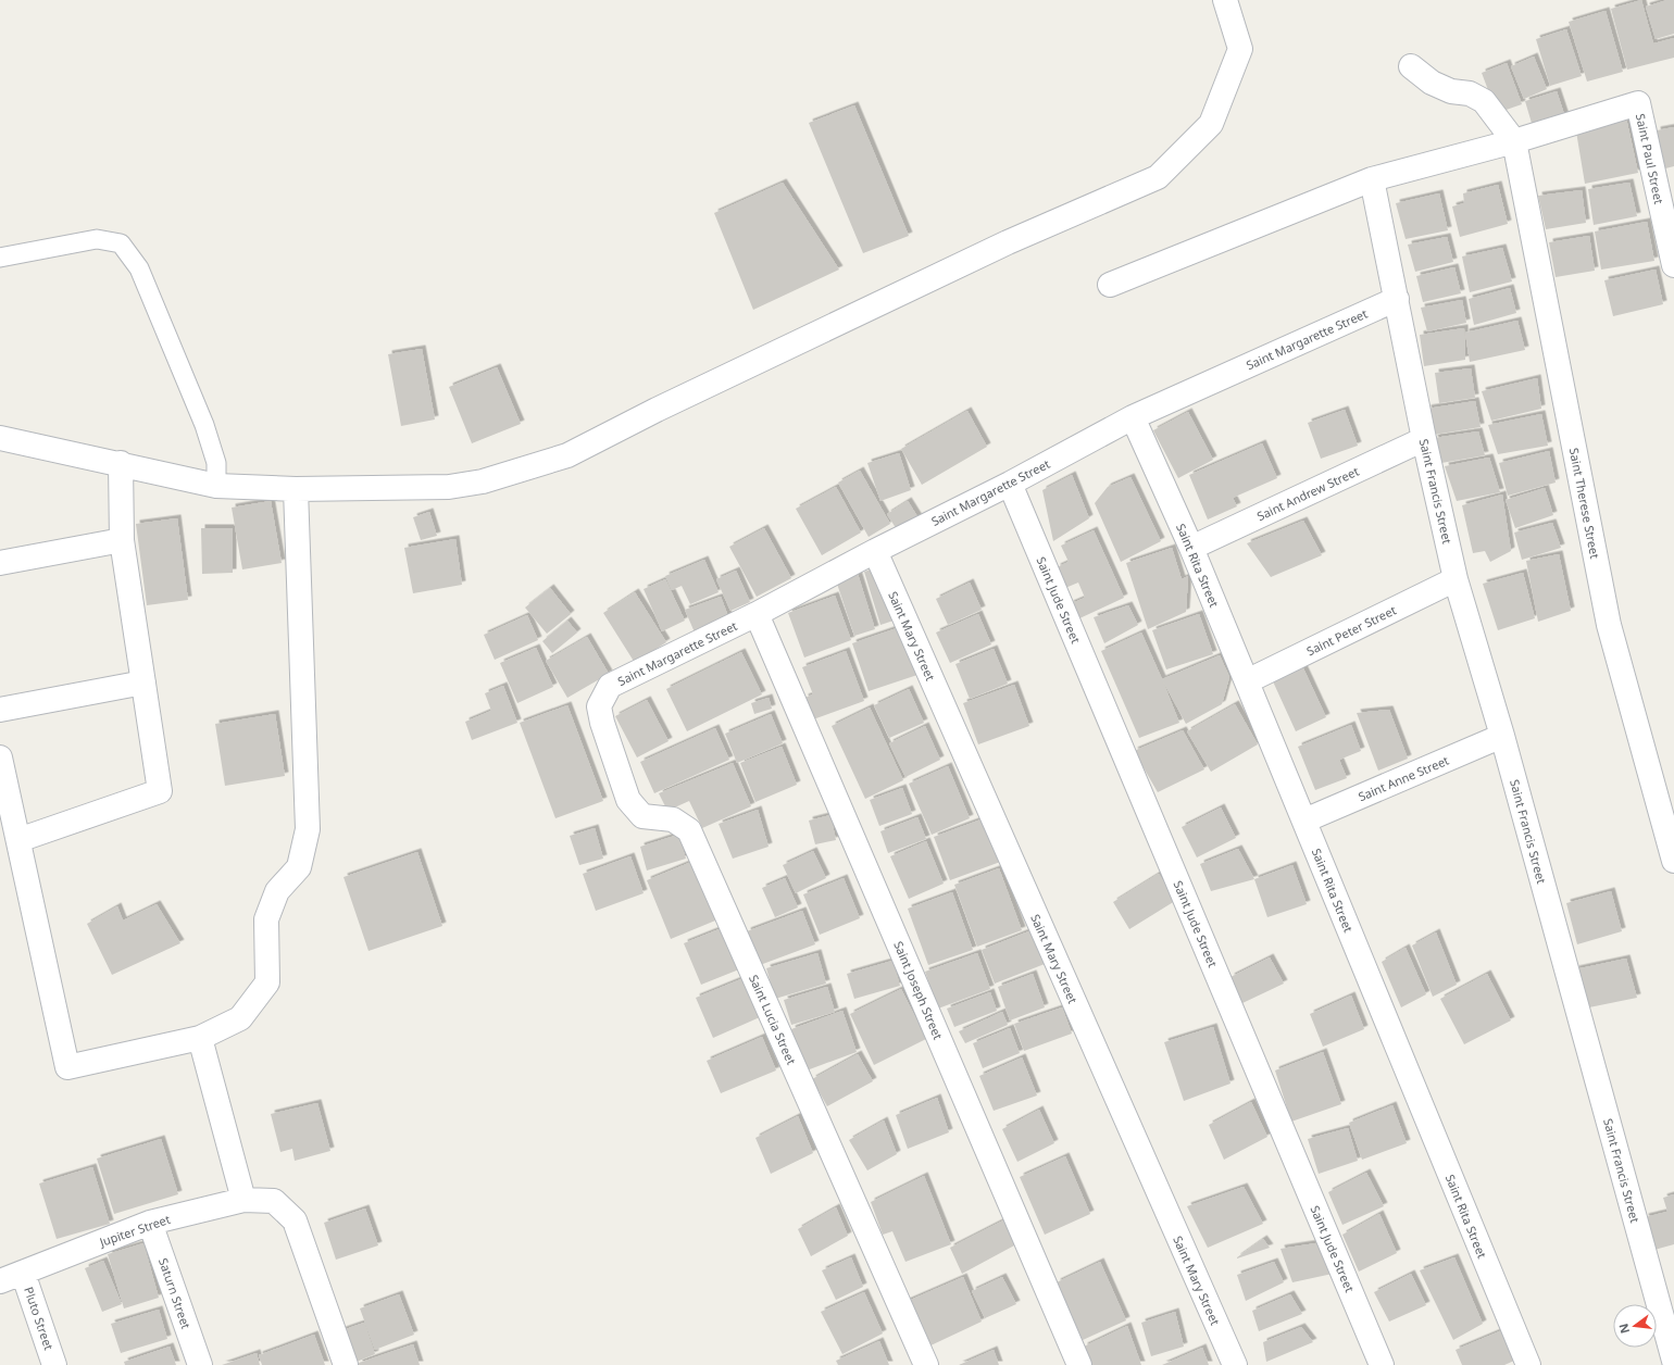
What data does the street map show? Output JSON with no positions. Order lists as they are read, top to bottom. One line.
{"streets":{"street":["Saint Paul Street","Saint Margarette Street","Saint Francis Street","Saint Andrew Street","Saint Therese Street","Saint Rita Street","Saint Jude Street","Saint Peter Street","Saint Mary Street","Saint Anne Street","Saint Joseph Street","Saint Lucia Street","Jupiter Street","Saturn Street","Pluto Street"]},"crossings":[["Saint Paul Street","Saint Therese Street"],["Saint Margarette Street","Saint Francis Street"],["Saint Margarette Street","Saint Rita Street"],["Saint Margarette Street","Saint Jude Street"],["Saint Margarette Street","Saint Mary Street"],["Saint Margarette Street","Saint Joseph Street"],["Saint Margarette Street","Saint Lucia Street"],["Saint Francis Street","Saint Andrew Street"],["Saint Francis Street","Saint Peter Street"],["Saint Francis Street","Saint Anne Street"],["Saint Andrew Street","Saint Rita Street"],["Saint Rita Street","Saint Peter Street"],["Saint Rita Street","Saint Anne Street"],["Jupiter Street","Saturn Street"],["Jupiter Street","Pluto Street"]],"north":"left"}
